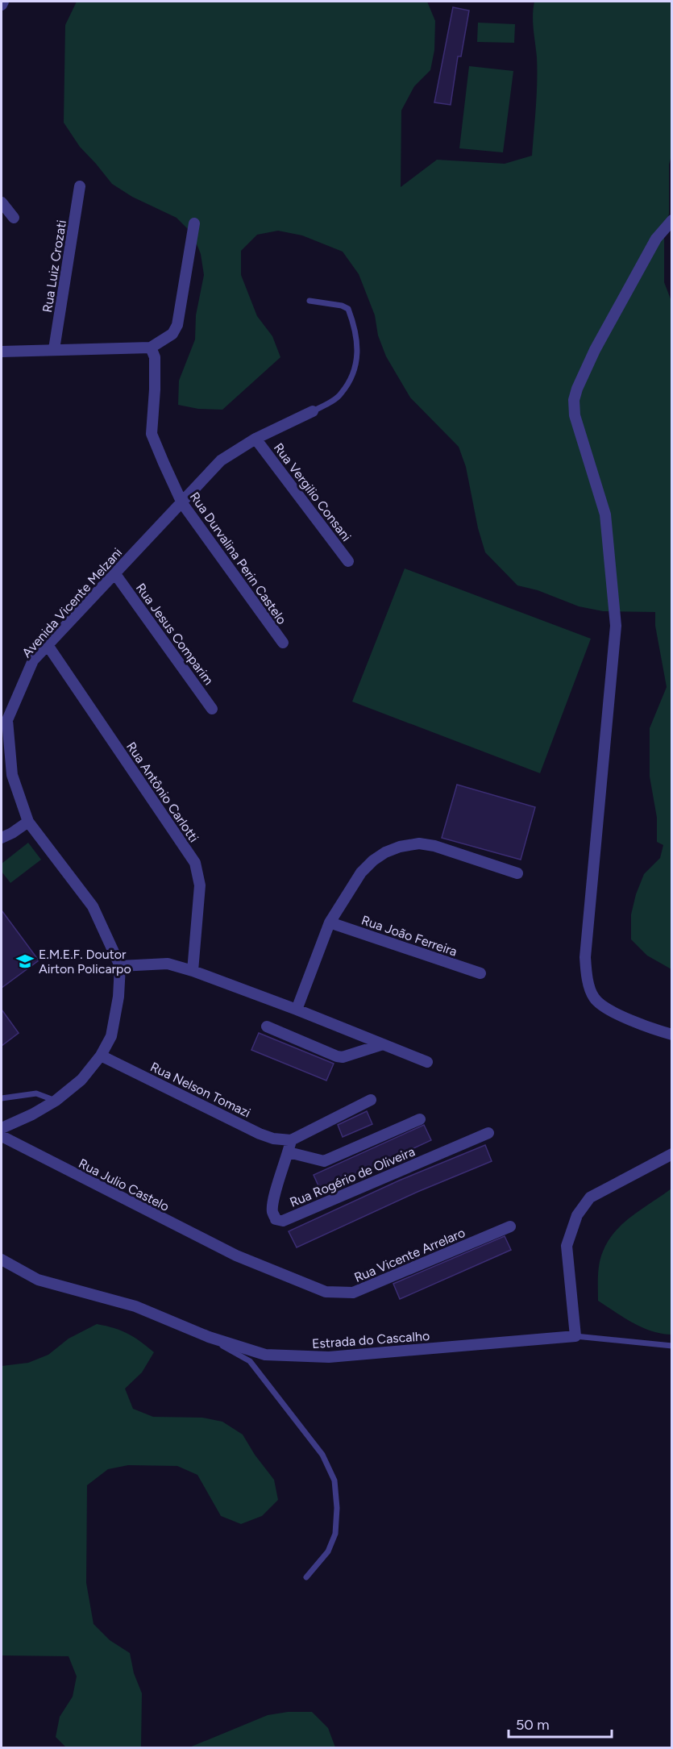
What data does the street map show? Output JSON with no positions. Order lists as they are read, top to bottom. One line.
{"streets":{"street":["Rua Luiz Crozati","Rua Vergilio Consani","Rua Durvalina Perin Castelo","Avenida Vicente Melzani","Rua Jesus Comparim","Rua Antônio Carlotti","Rua João Ferreira","Rua Nelson Tomazi","Rua Rogério de Oliveira","Rua Julio Castelo","Rua Vicente Arrelaro","Estrada do Cascalho"]},"crossings":[["Rua Vergilio Consani","Avenida Vicente Melzani"],["Rua Durvalina Perin Castelo","Avenida Vicente Melzani"],["Avenida Vicente Melzani","Rua Jesus Comparim"],["Avenida Vicente Melzani","Rua Antônio Carlotti"],["Avenida Vicente Melzani","Rua Nelson Tomazi"],["Rua Nelson Tomazi","Rua Rogério de Oliveira"],["Rua Julio Castelo","Rua Vicente Arrelaro"]],"places":{"school or university":["E.M.E.F. Doutor Airton Policarpo"]},"scale_bar":"50 m"}
